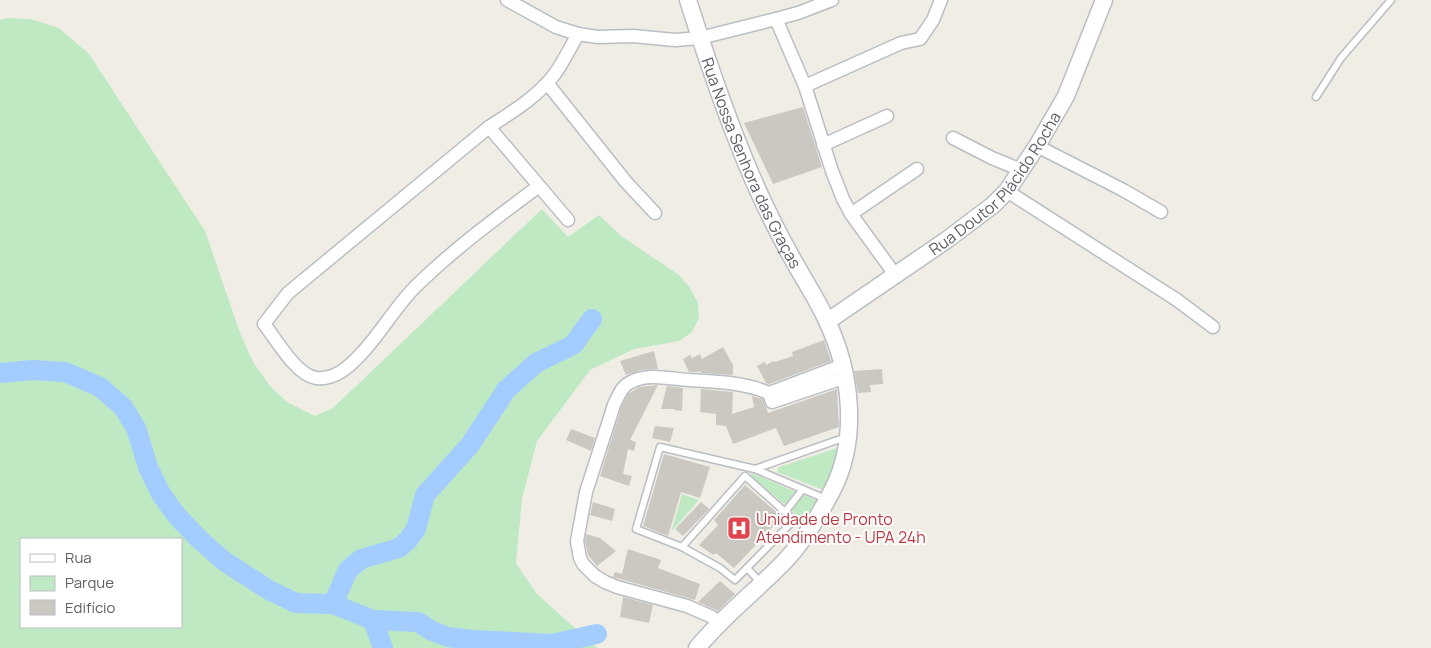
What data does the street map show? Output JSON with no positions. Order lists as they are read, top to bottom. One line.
{"streets":{"street":["Rua Nossa Senhora das Graças","Rua Doutor Plácido Rocha"]},"crossings":[["Rua Nossa Senhora das Graças","Rua Doutor Plácido Rocha"]],"places":{"hospital":["Unidade de Pronto Atendimento - UPA 24h"]},"legend":["Rua","Parque","Edifício"]}
